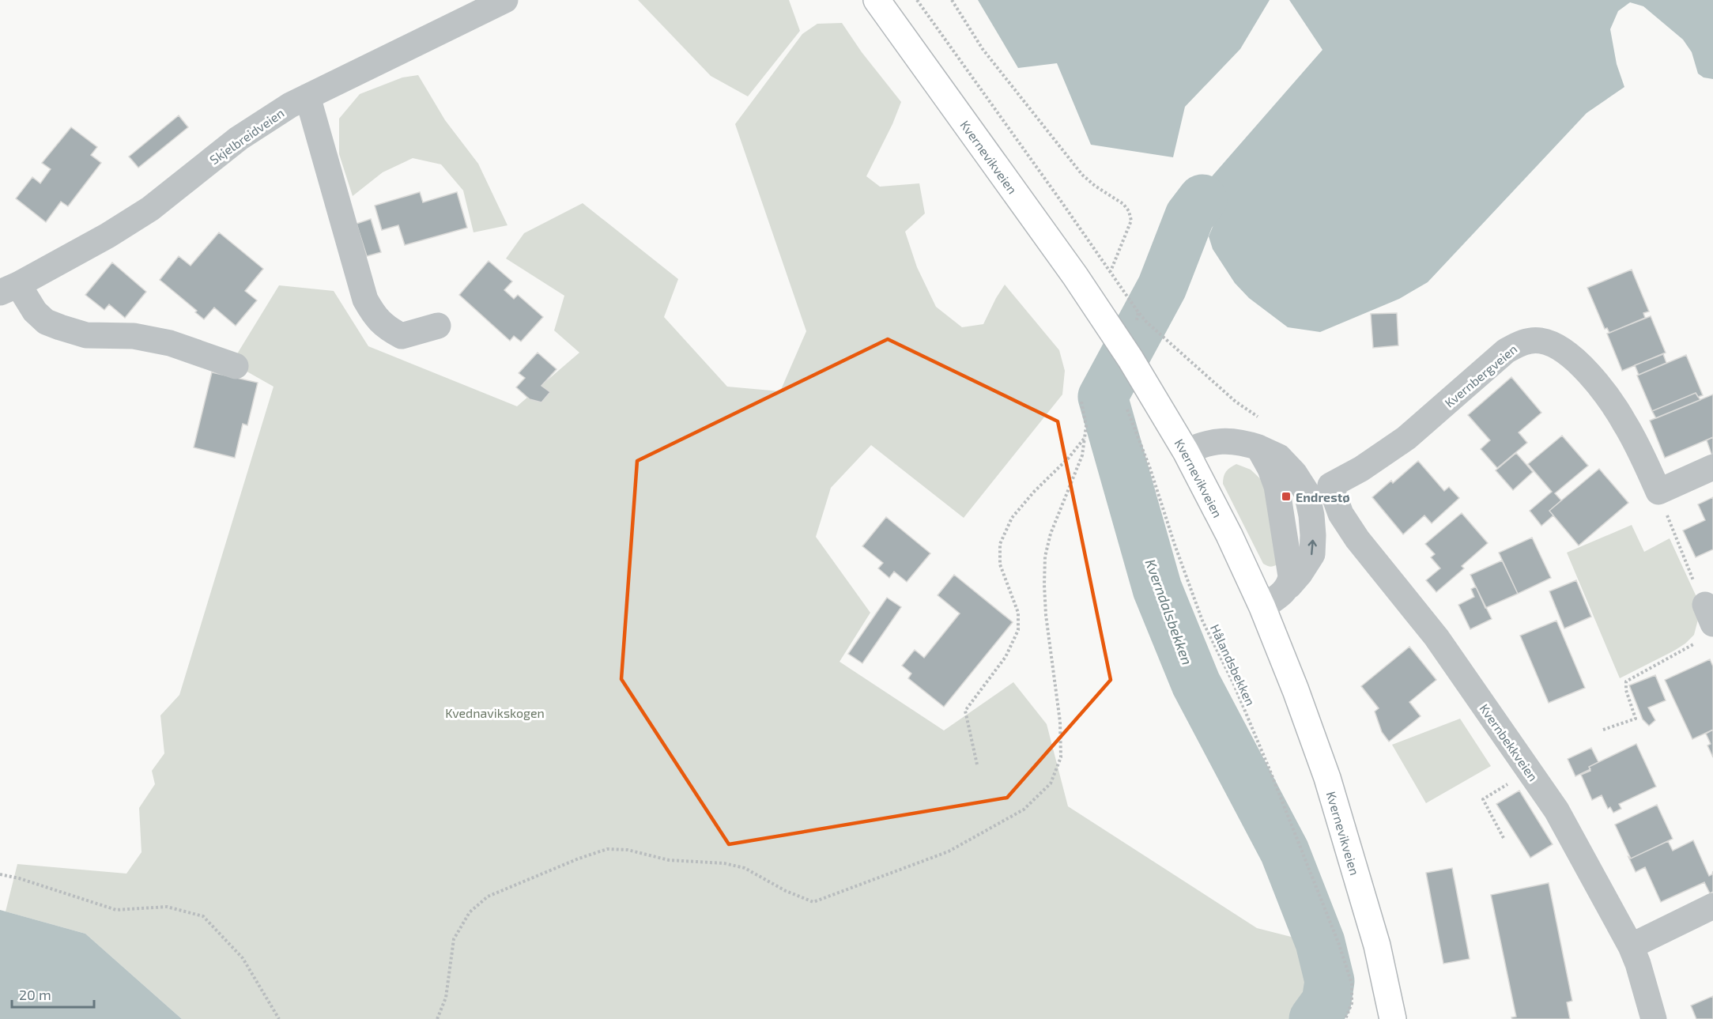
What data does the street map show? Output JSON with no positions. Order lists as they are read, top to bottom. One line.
{"streets":{"main road":["Kvernevikveien"],"street":["Skjelbreidveien","Kvernbergveien","Kvernbekkveien"],"path":["Hålandsbekken"]},"crossings":[["Kvernbergveien","Kvernbekkveien"]],"water":["Kverndalsbekken"],"parks":["Kvednavikskogen"],"places":{"transit":["Endrestø"]},"scale_bar":"20 m"}
